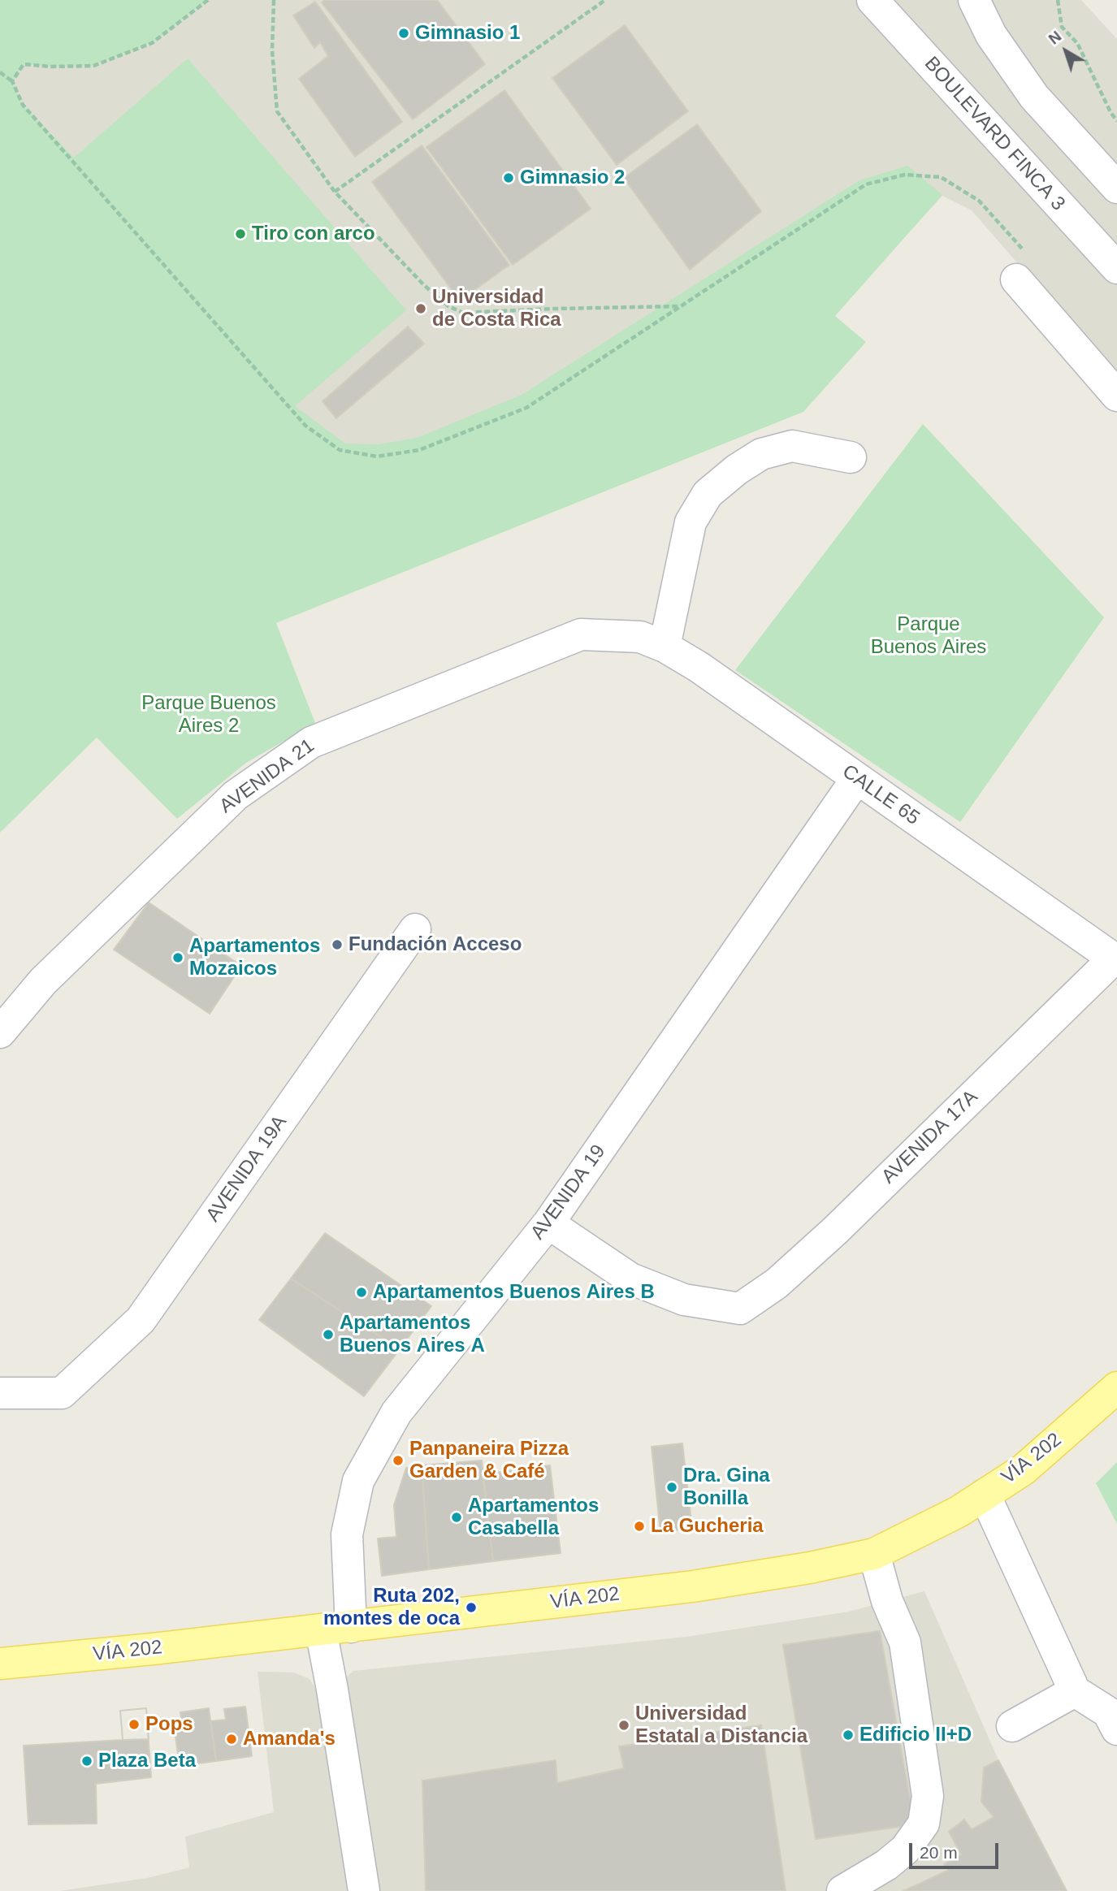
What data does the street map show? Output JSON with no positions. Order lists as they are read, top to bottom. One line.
{"streets":{"main road":["VÍA 202"],"street":["BOULEVARD FINCA 3","AVENIDA 21","CALLE 65","AVENIDA 17A","AVENIDA 19A","AVENIDA 19"]},"crossings":[["AVENIDA 21","CALLE 65"],["CALLE 65","AVENIDA 17A"],["CALLE 65","AVENIDA 19"],["AVENIDA 17A","AVENIDA 19"],["AVENIDA 19","VÍA 202"]],"parks":["Parque Buenos Aires","Parque Buenos Aires 2"],"places":["Gimnasio 1","Gimnasio 2","Tiro con arco","Universidad de Costa Rica","Fundación Acceso","Apartamentos Mozaicos","Apartamentos Buenos Aires B","Apartamentos Buenos Aires A","Panpaneira Pizza Garden & Café","Dra. Gina Bonilla","Apartamentos Casabella","La Gucheria","Ruta 202, montes de oca","Pops","Universidad Estatal a Distancia","Edificio II+D","Amanda's","Plaza Beta"],"scale_bar":"20 m","north":"top left"}
